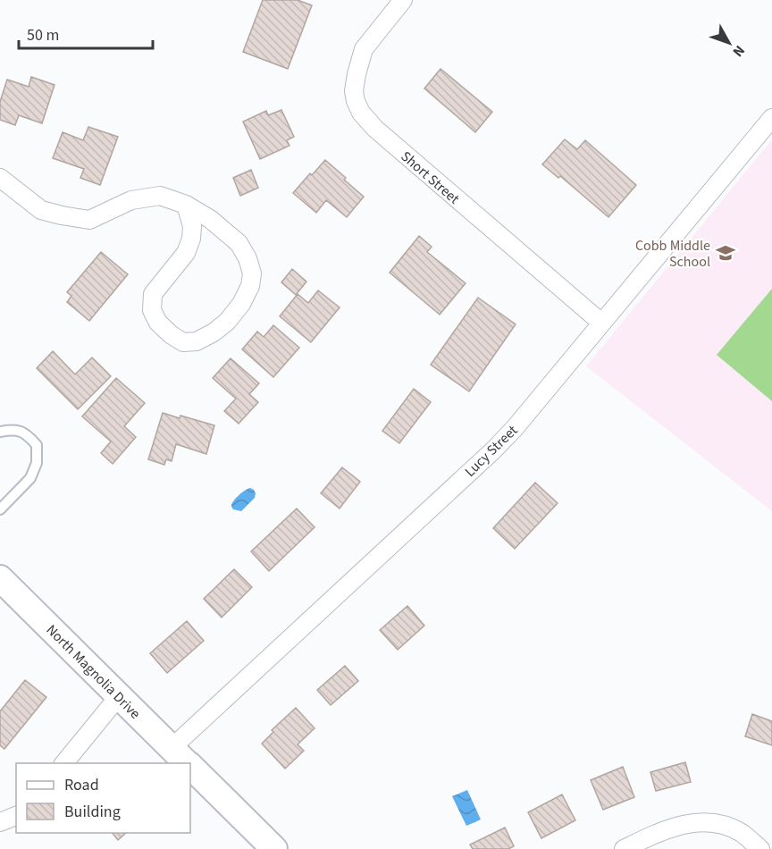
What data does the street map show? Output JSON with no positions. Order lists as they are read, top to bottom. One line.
{"streets":{"main road":["North Magnolia Drive"],"street":["Short Street","Lucy Street"]},"crossings":[["Short Street","Lucy Street"],["Lucy Street","North Magnolia Drive"]],"places":{"school or university":["Cobb Middle School"]},"legend":["Road","Building"],"scale_bar":"50 m","north":"bottom right"}
